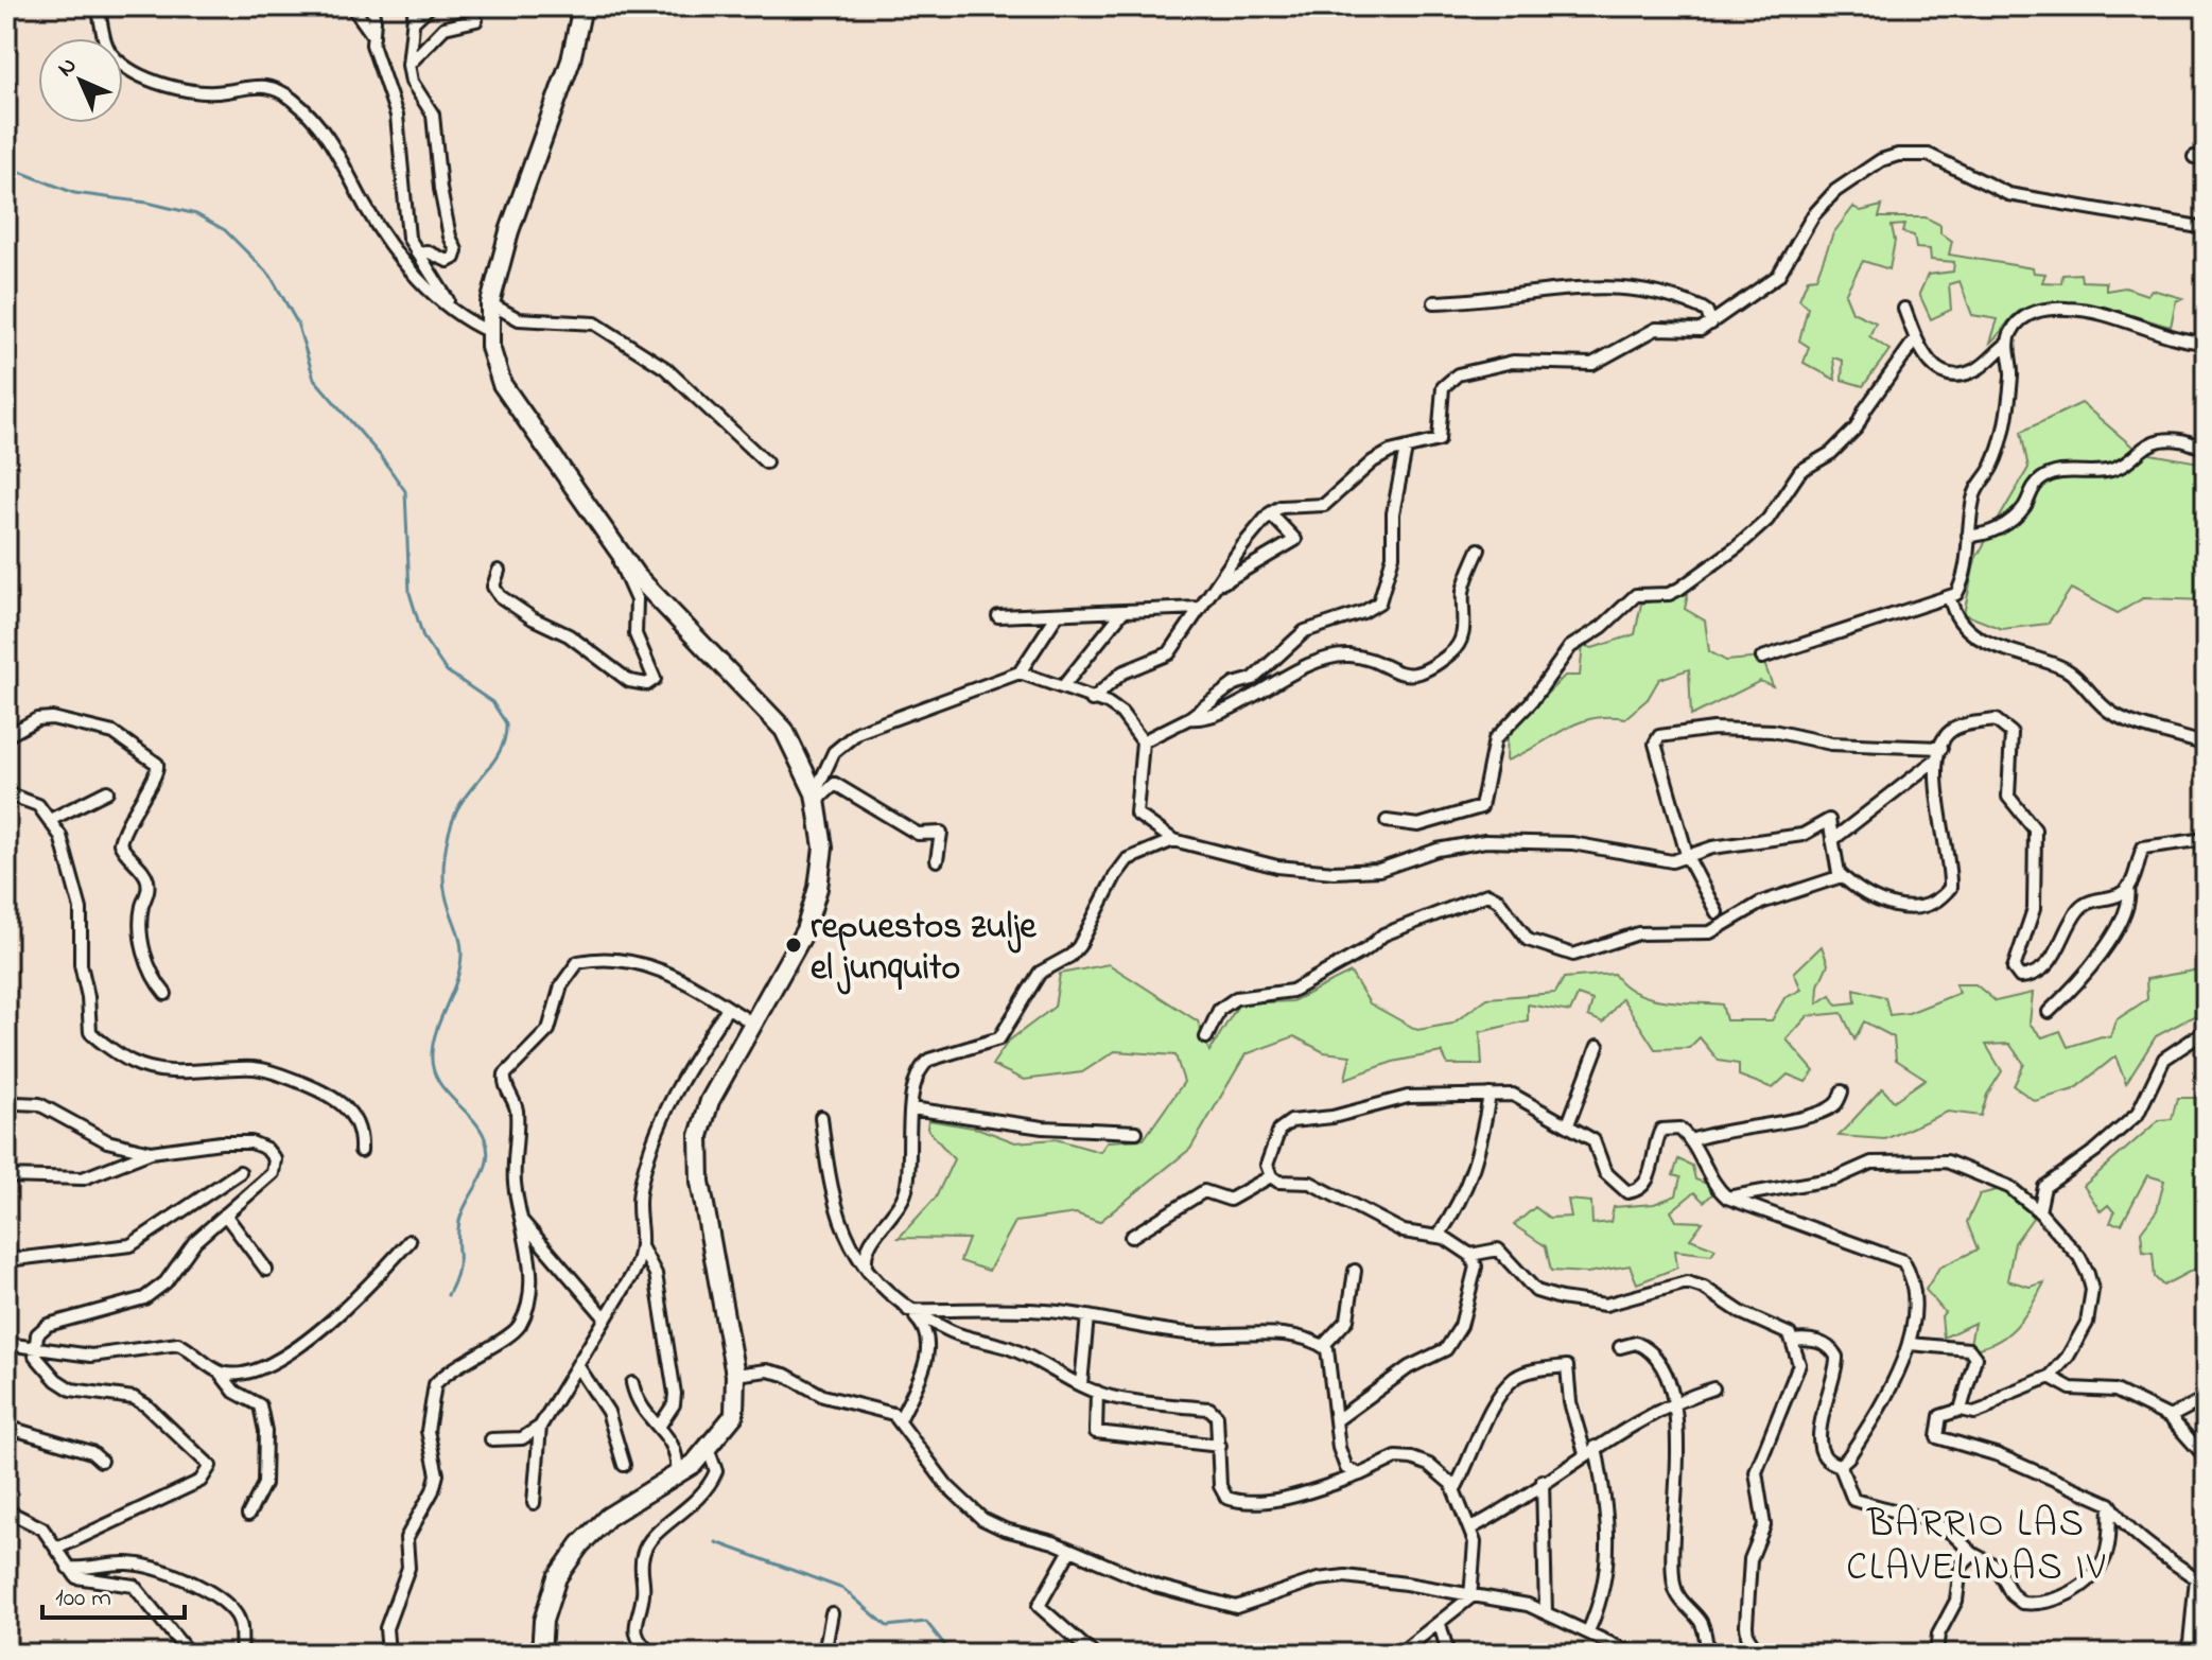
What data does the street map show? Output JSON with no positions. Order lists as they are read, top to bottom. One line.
{"districts":["BARRIO LAS CLAVELINAS IV"],"places":["repuestos zulje el junquito"],"scale_bar":"100 m","north":"top left"}
